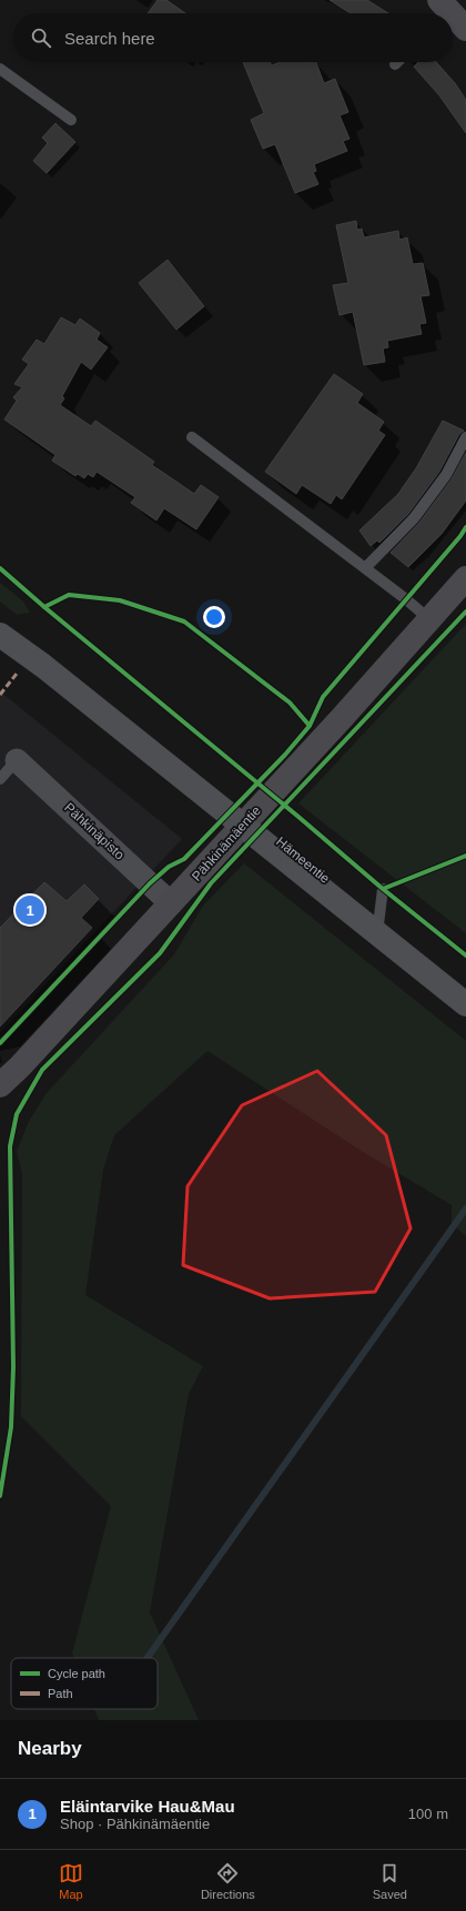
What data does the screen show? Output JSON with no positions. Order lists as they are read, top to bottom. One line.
{"streets":{"main road":["Hämeentie"],"street":["Pähkinäpisto","Pähkinämäentie"]},"crossings":[["Pähkinäpisto","Pähkinämäentie"]],"legend":["Cycle path","Path"],"page":{"search":"Search here","pins":"1","heading":"Nearby","list":[{"mark":"1","name":"Eläintarvike Hau&Mau","note":"Shop · Pähkinämäentie","value":"100 m"}],"nav":["Map","Directions","Saved"]}}
